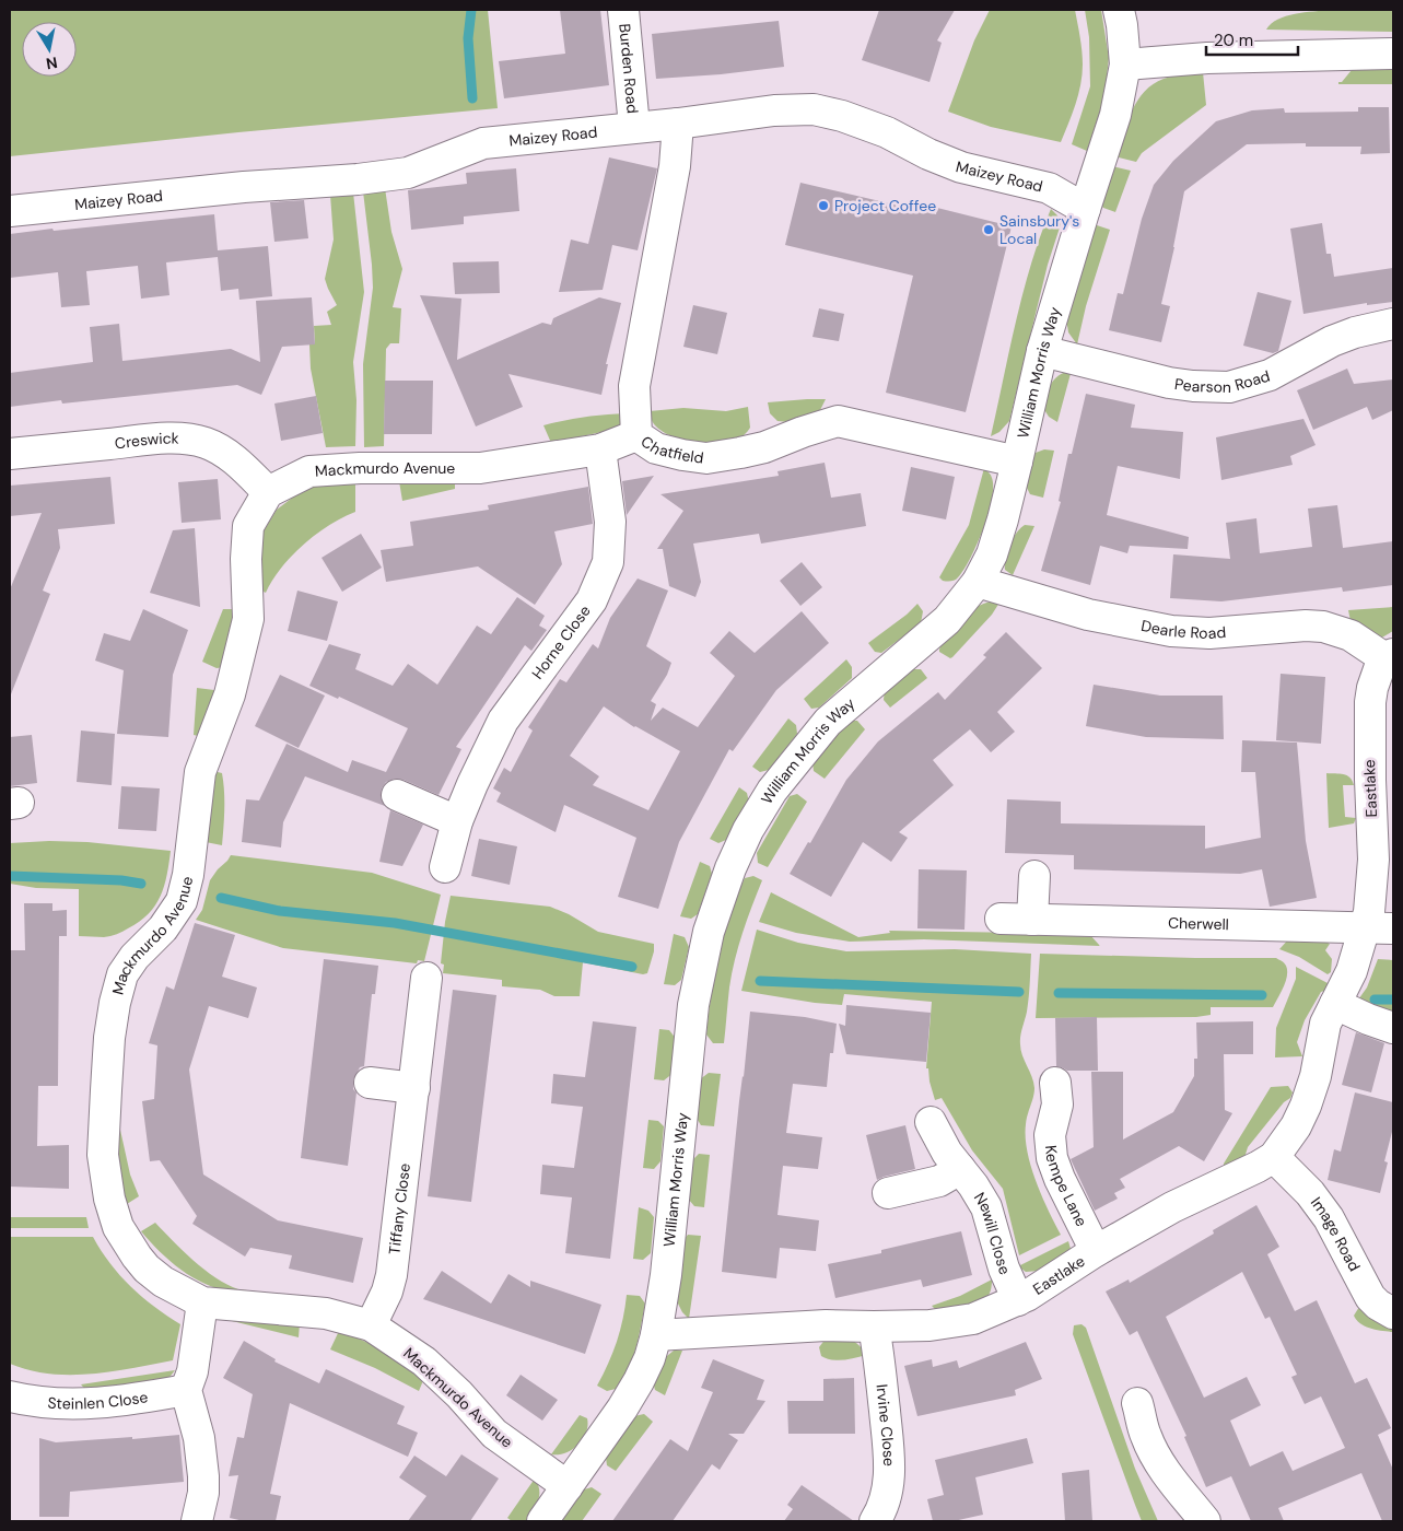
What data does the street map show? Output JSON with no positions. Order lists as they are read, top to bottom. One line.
{"streets":{"street":["Burden Road","Maizey Road","William Morris Way","Pearson Road","Creswick","Chatfield","Mackmurdo Avenue","Dearle Road","Horne Close","Eastlake","Cherwell","Kempe Lane","Tiffany Close","Newill Close","Image Road","Steinlen Close","Irvine Close"]},"crossings":[["Burden Road","Maizey Road"],["Maizey Road","William Morris Way"],["Maizey Road","Chatfield"],["William Morris Way","Pearson Road"],["William Morris Way","Chatfield"],["William Morris Way","Mackmurdo Avenue"],["William Morris Way","Dearle Road"],["William Morris Way","Eastlake"],["Creswick","Mackmurdo Avenue"],["Chatfield","Mackmurdo Avenue"],["Mackmurdo Avenue","Horne Close"],["Mackmurdo Avenue","Tiffany Close"],["Dearle Road","Eastlake"],["Eastlake","Cherwell"],["Eastlake","Kempe Lane"],["Eastlake","Newill Close"],["Eastlake","Image Road"],["Eastlake","Irvine Close"]],"places":["Project Coffee","Sainsbury's Local"],"scale_bar":"20 m","north":"bottom"}
